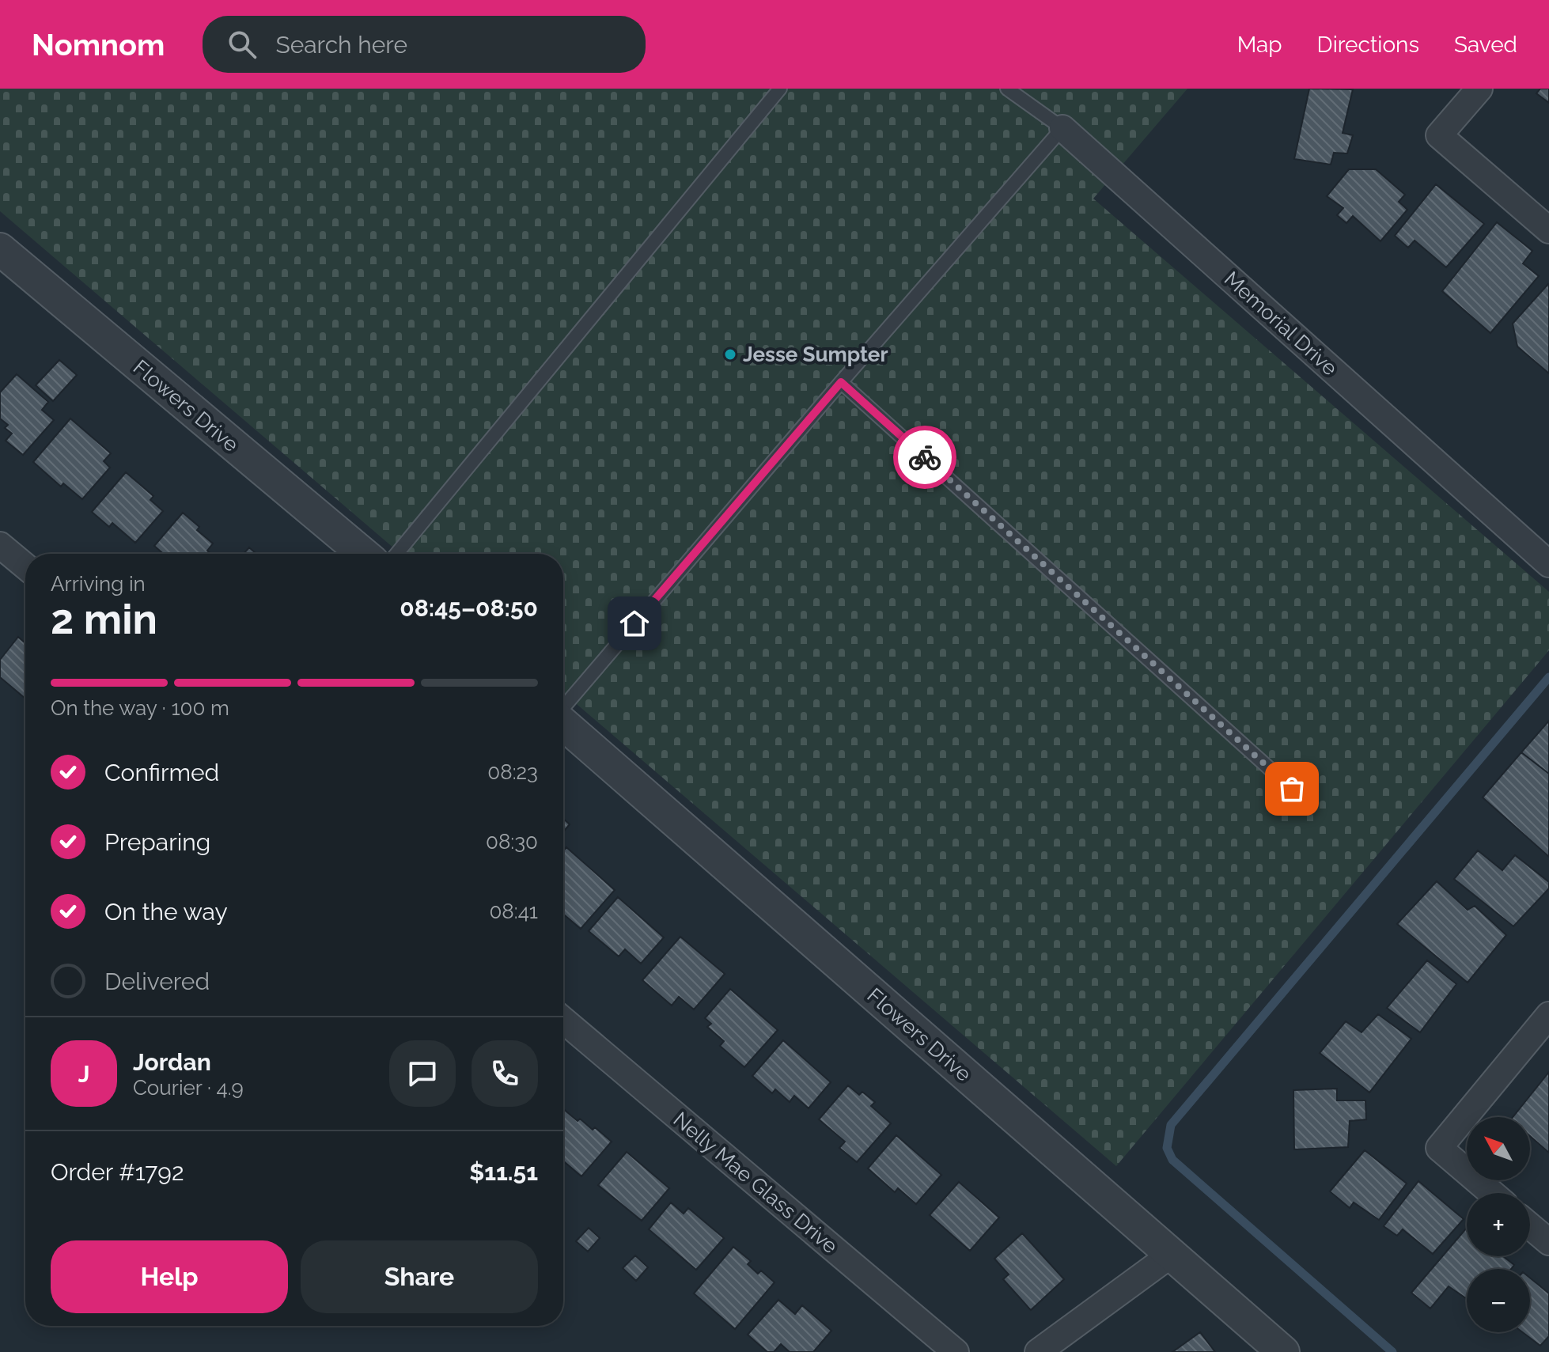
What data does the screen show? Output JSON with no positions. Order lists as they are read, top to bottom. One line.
{"streets":{"street":["Memorial Drive","Flowers Drive","Nelly Mae Glass Drive"]},"places":["Jesse Sumpter"],"north":"top left","page":{"header":"Nomnom","search":"Search here","nav":["Map","Directions","Saved"],"heading":["2 min","Arriving in","08:45–08:50"],"panel":["Jordan","Courier · 4.9","Order #1792","$11.51"],"bar":"On the way · 100 m","list":[["Confirmed","08:23"],["Preparing","08:30"],["On the way","08:41"],"Delivered"],"round":"J","map_buttons":["+","−"],"buttons":["Help","Share"]}}
